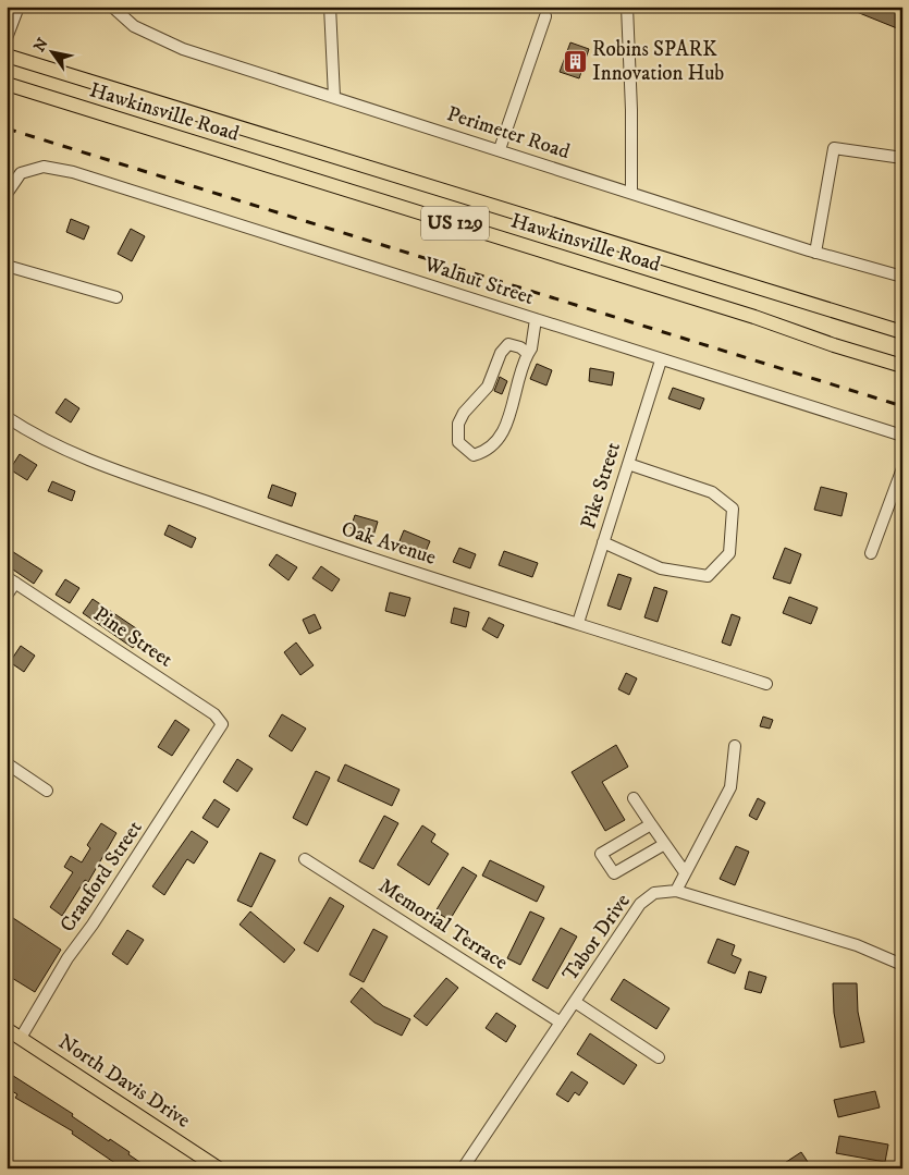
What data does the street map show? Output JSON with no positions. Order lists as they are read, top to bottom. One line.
{"streets":{"main road":["Hawkinsville Road","US 129","North Davis Drive"],"street":["Perimeter Road","Walnut Street","Pike Street","Oak Avenue","Pine Street","Cranford Street","Memorial Terrace","Tabor Drive"]},"crossings":[["Walnut Street","Pike Street"],["Pike Street","Oak Avenue"],["Pine Street","Cranford Street"],["Cranford Street","North Davis Drive"],["Memorial Terrace","Tabor Drive"]],"places":{"building":["Robins SPARK Innovation Hub"]},"north":"top left"}
